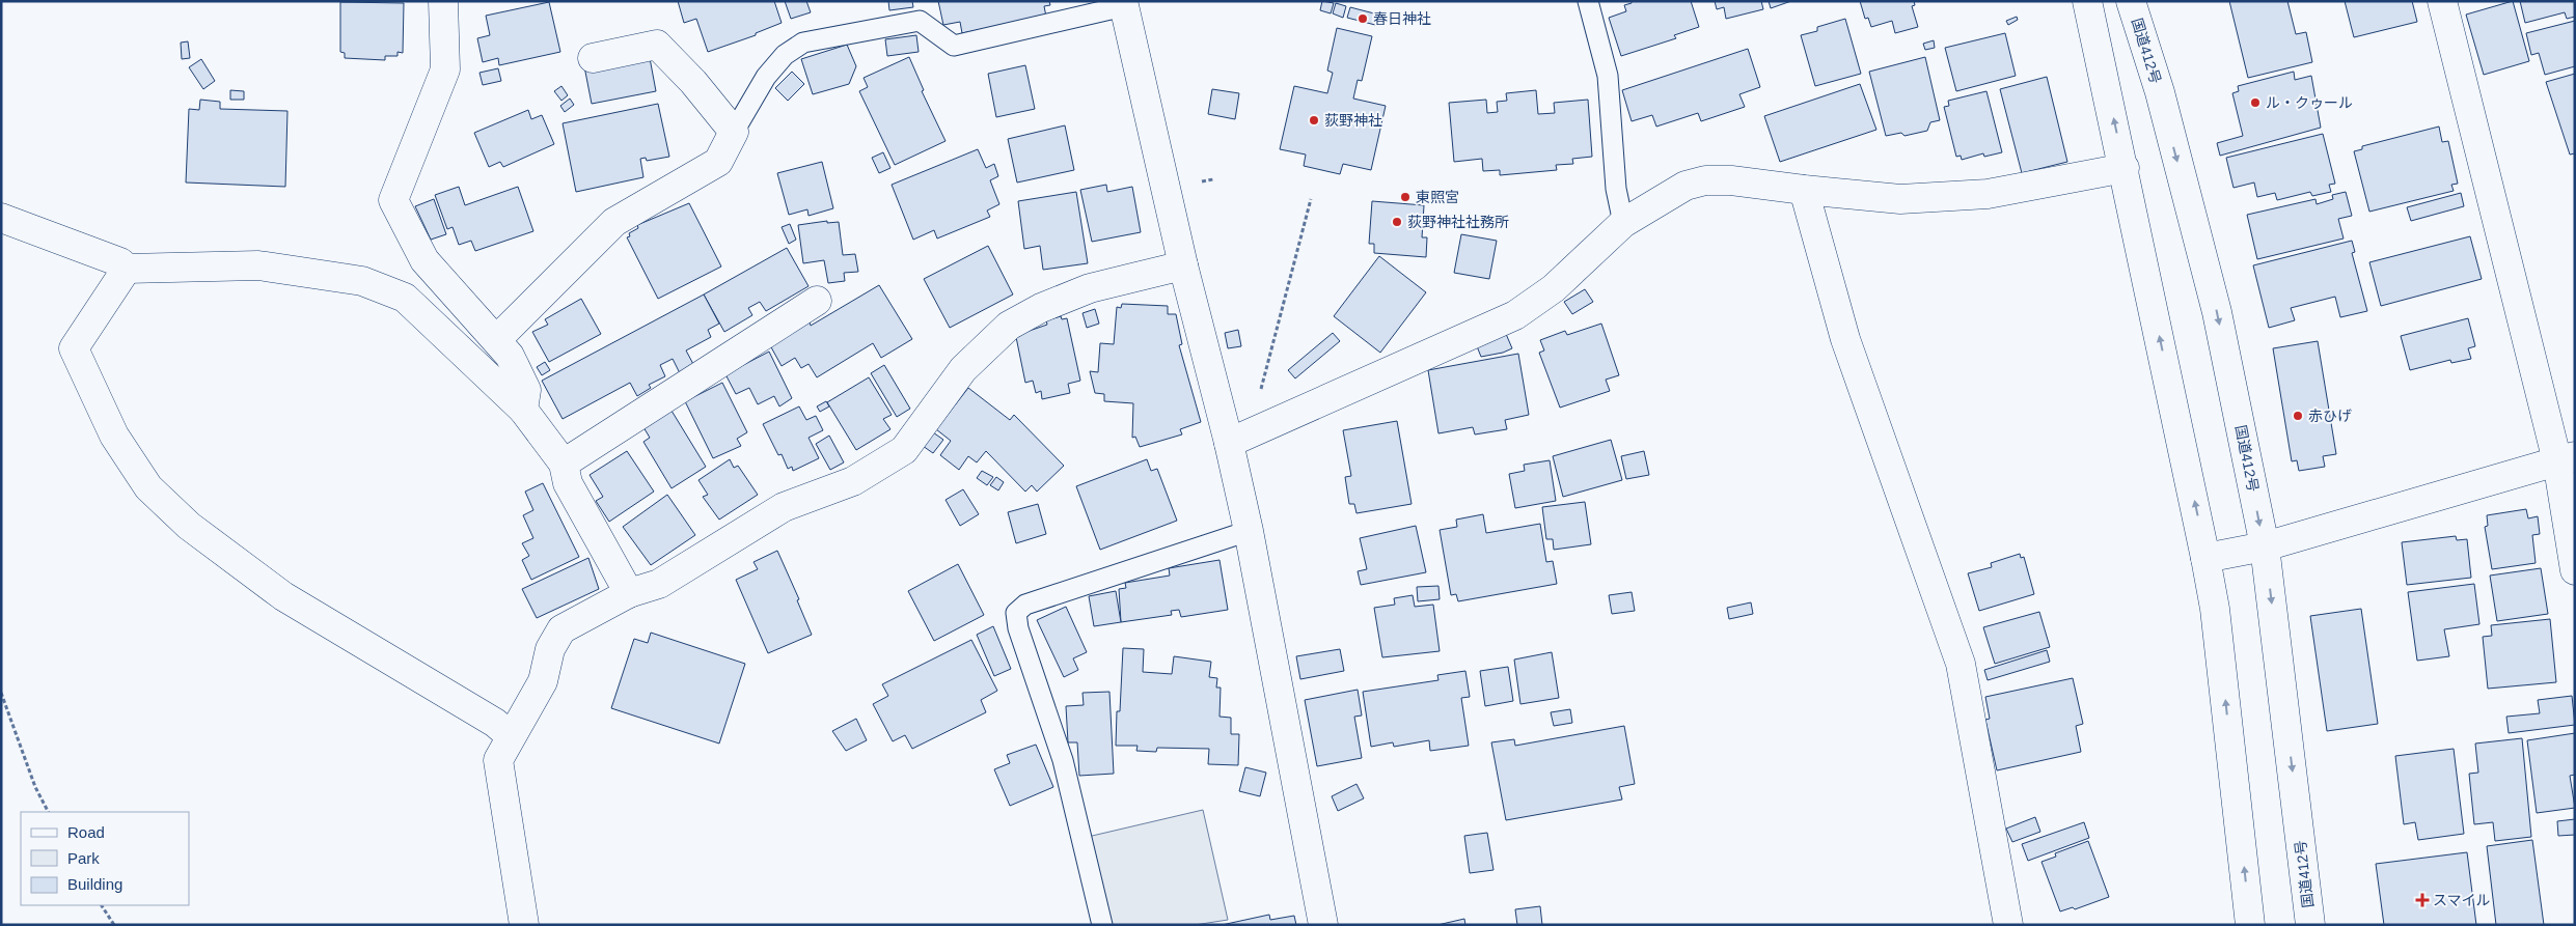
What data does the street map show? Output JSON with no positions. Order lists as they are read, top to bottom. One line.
{"streets":{"main road":["国道412号"]},"places":{"other":["春日神社","ル・クゥール","荻野神社","東照宮","荻野神社社務所","赤ひげ"],"health":["スマイル"]},"legend":["Road","Park","Building"]}
